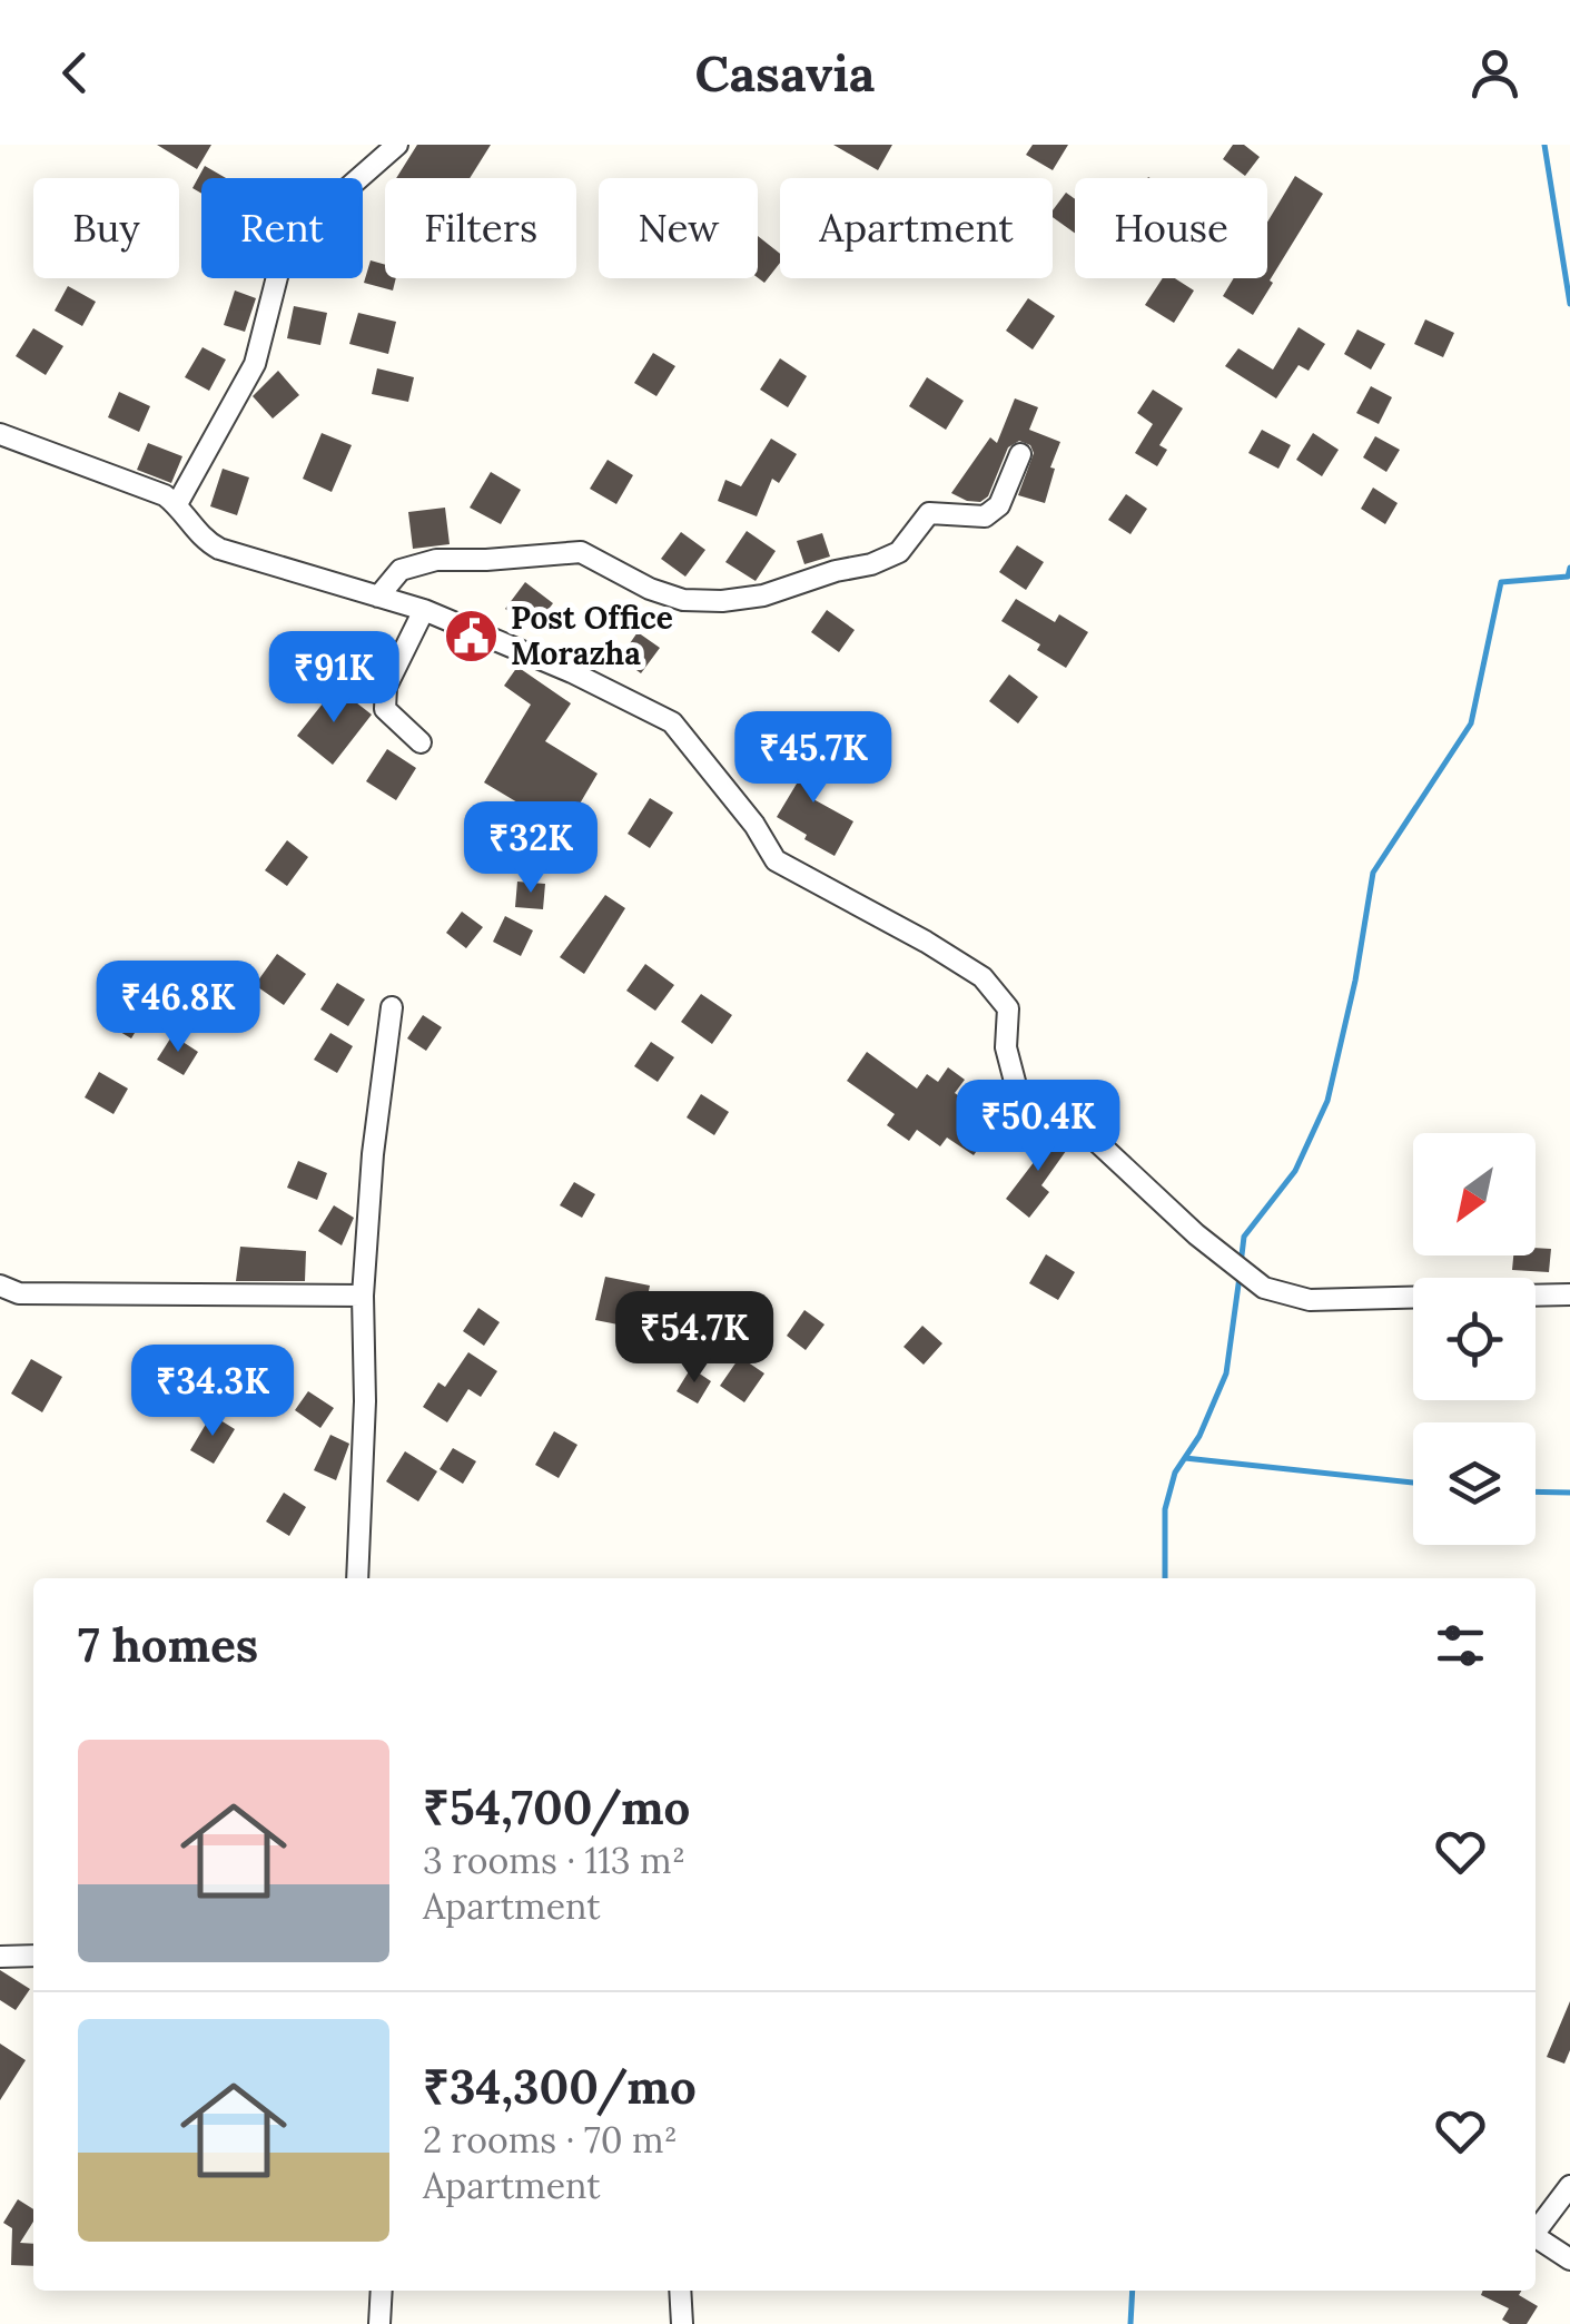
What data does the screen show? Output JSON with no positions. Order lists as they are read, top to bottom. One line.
{"places":{"public building":["Post Office Morazha"]},"north":"bottom left","page":{"header":"Casavia","chip":["Buy","Rent","Filters","New","Apartment","House"],"price":["₹91K","₹45.7K","₹32K","₹46.8K","₹50.4K","₹54.7K","₹34.3K"],"heading":"7 homes","list":[{"name":"₹54,700/mo","note":"3 rooms · 113 m² · Apartment"},{"name":"₹34,300/mo","note":"2 rooms · 70 m² · Apartment"}]}}
